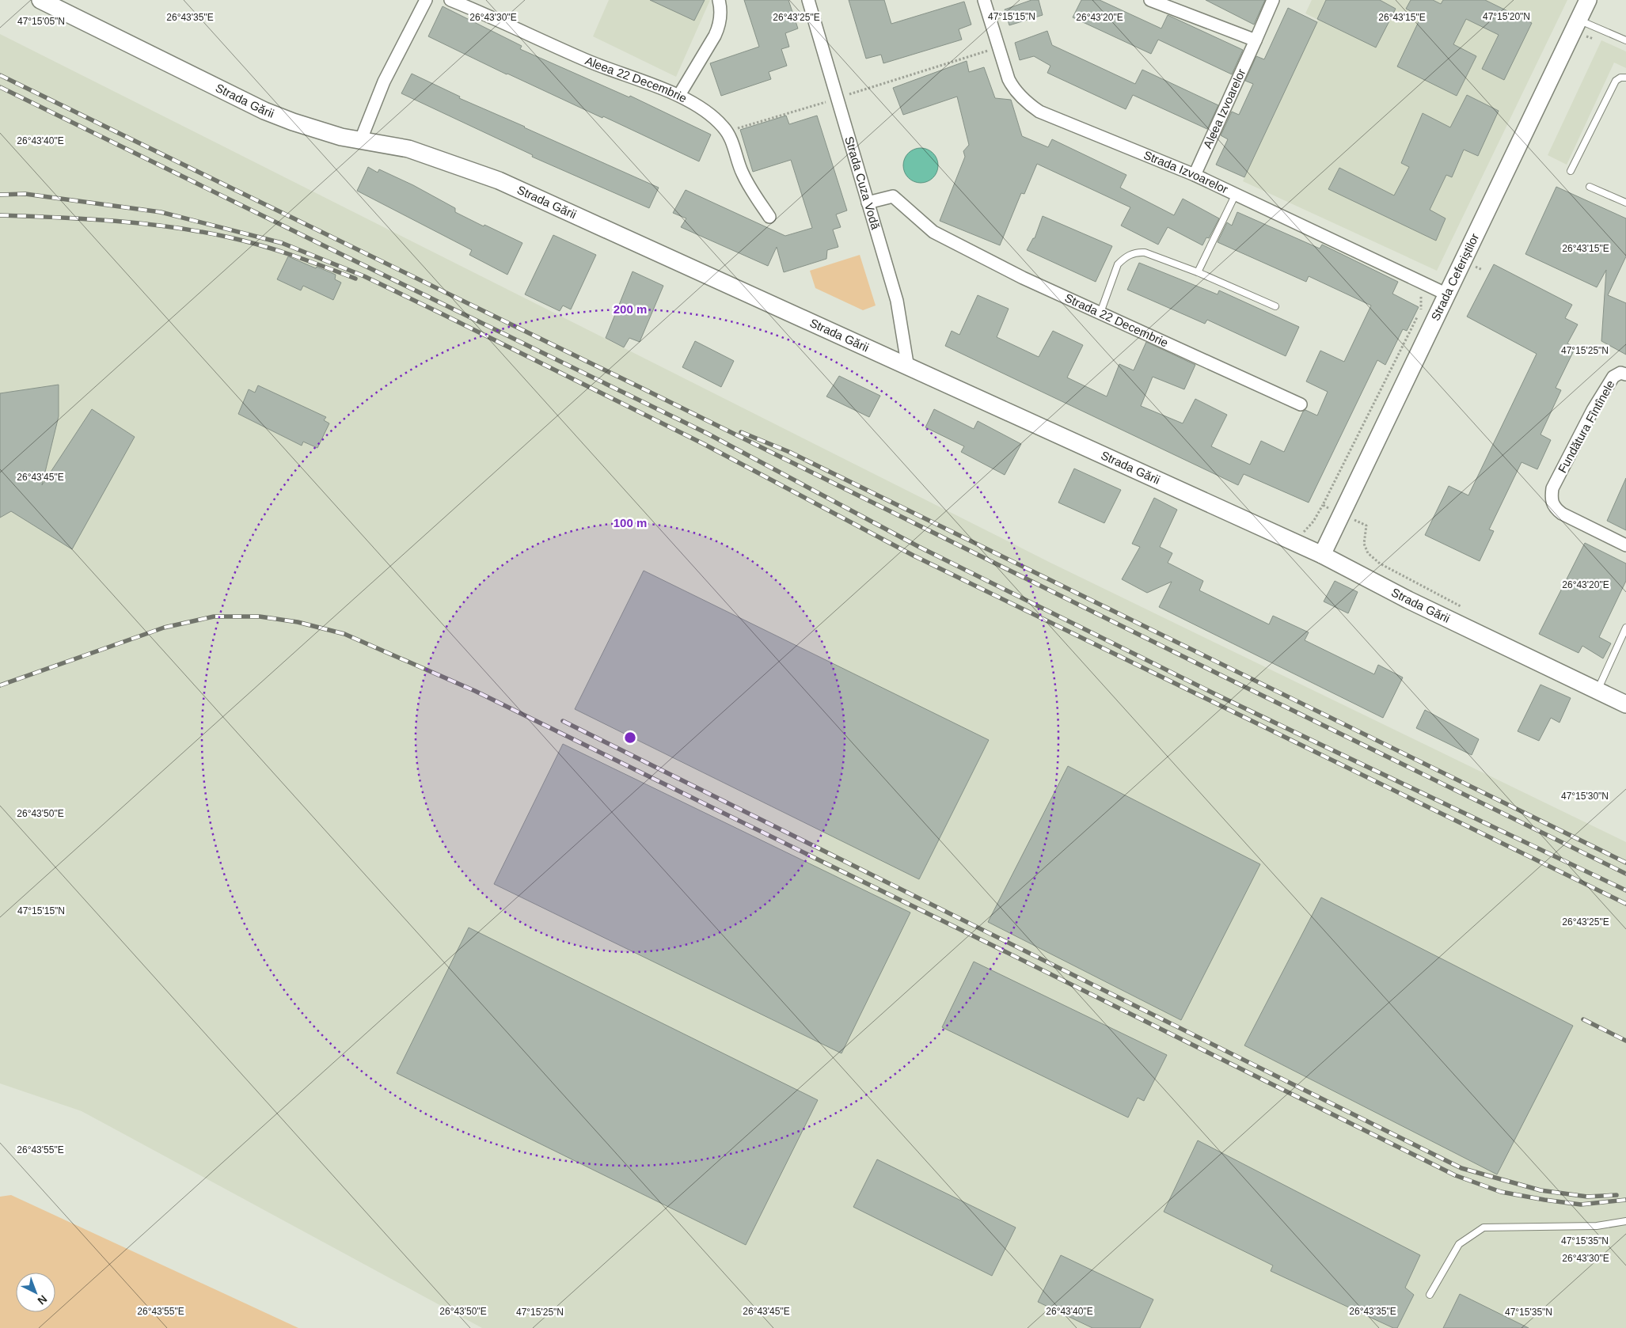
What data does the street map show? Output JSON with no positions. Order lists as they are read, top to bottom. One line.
{"streets":{"street":["Aleea 22 Decembrie","Strada Gării","Aleea Izvoarelor","Strada Izvoarelor","Strada Cuza Vodă","Strada Ceferiștilor","Strada 22 Decembrie","Fundătura Fîntînele"]},"crossings":[["Strada Gării","Strada Cuza Vodă"],["Strada Gării","Strada Ceferiștilor"],["Aleea Izvoarelor","Strada Izvoarelor"],["Strada Izvoarelor","Strada Ceferiștilor"],["Strada Cuza Vodă","Strada 22 Decembrie"]],"north":"bottom right","coordinates":["47°15'15\"N","47°15'20\"N","26°43'35\"E","26°43'30\"E","26°43'25\"E","26°43'20\"E","26°43'15\"E","47°15'05\"N","26°43'40\"E","47°15'25\"N","26°43'45\"E","47°15'30\"N","26°43'50\"E","26°43'55\"E","47°15'35\"N"],"rings":["200 m","100 m"]}
